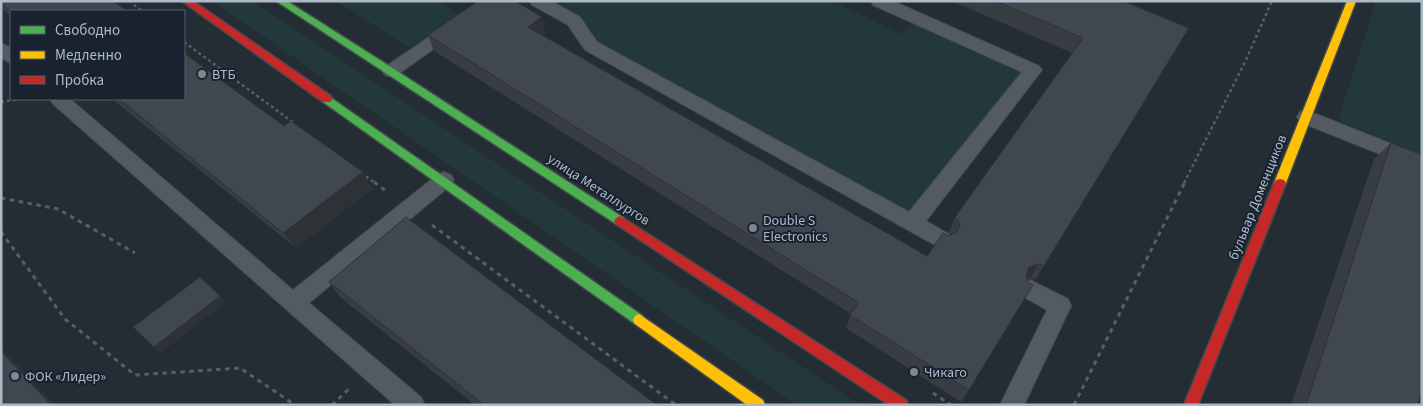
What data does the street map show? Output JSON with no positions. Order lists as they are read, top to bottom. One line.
{"streets":{"street":["улица Металлургов","бульвар Доменщиков"]},"places":["ВТБ","Double S Electronics","Чикаго","ФОК «Лидер»"],"legend":["Свободно","Медленно","Пробка"]}
